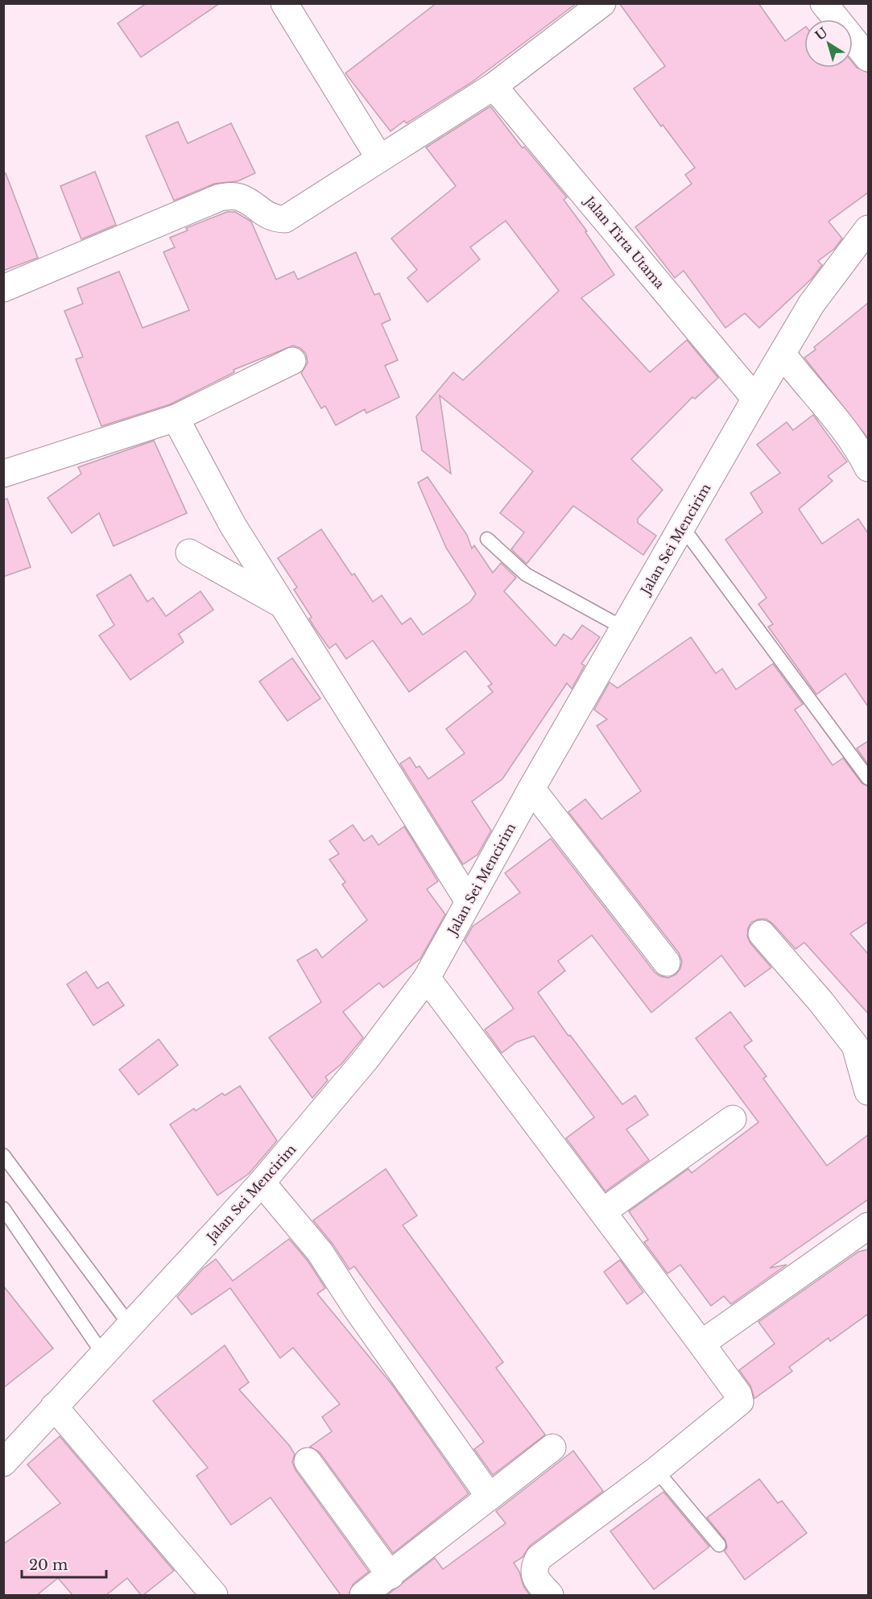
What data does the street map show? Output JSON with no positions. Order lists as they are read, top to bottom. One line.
{"streets":{"street":["Jalan Tirta Utama","Jalan Sei Mencirim"]},"crossings":[["Jalan Tirta Utama","Jalan Sei Mencirim"]],"scale_bar":"20 m","north":"top left"}
